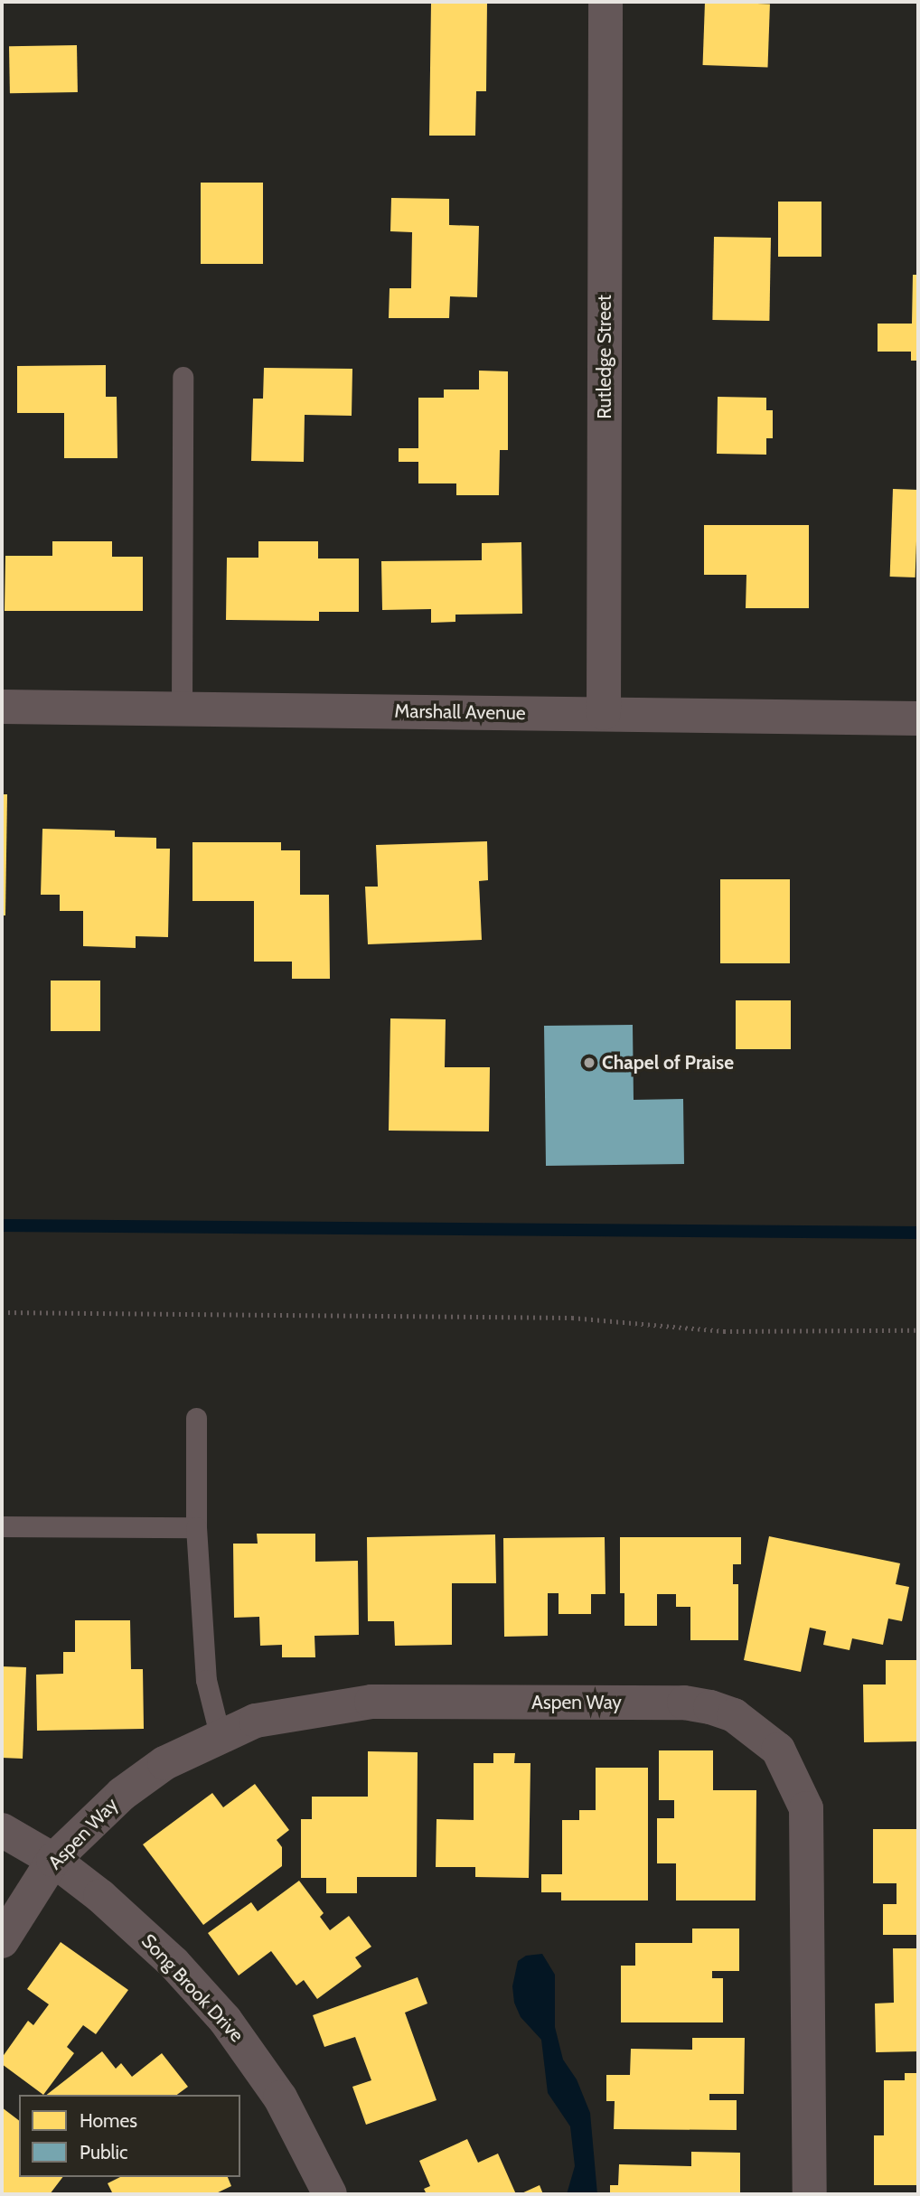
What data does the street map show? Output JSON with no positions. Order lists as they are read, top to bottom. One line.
{"streets":{"street":["Rutledge Street","Marshall Avenue","Aspen Way","Song Brook Drive"]},"crossings":[["Rutledge Street","Marshall Avenue"],["Aspen Way","Song Brook Drive"]],"places":["Chapel of Praise"],"legend":["Homes","Public"]}
